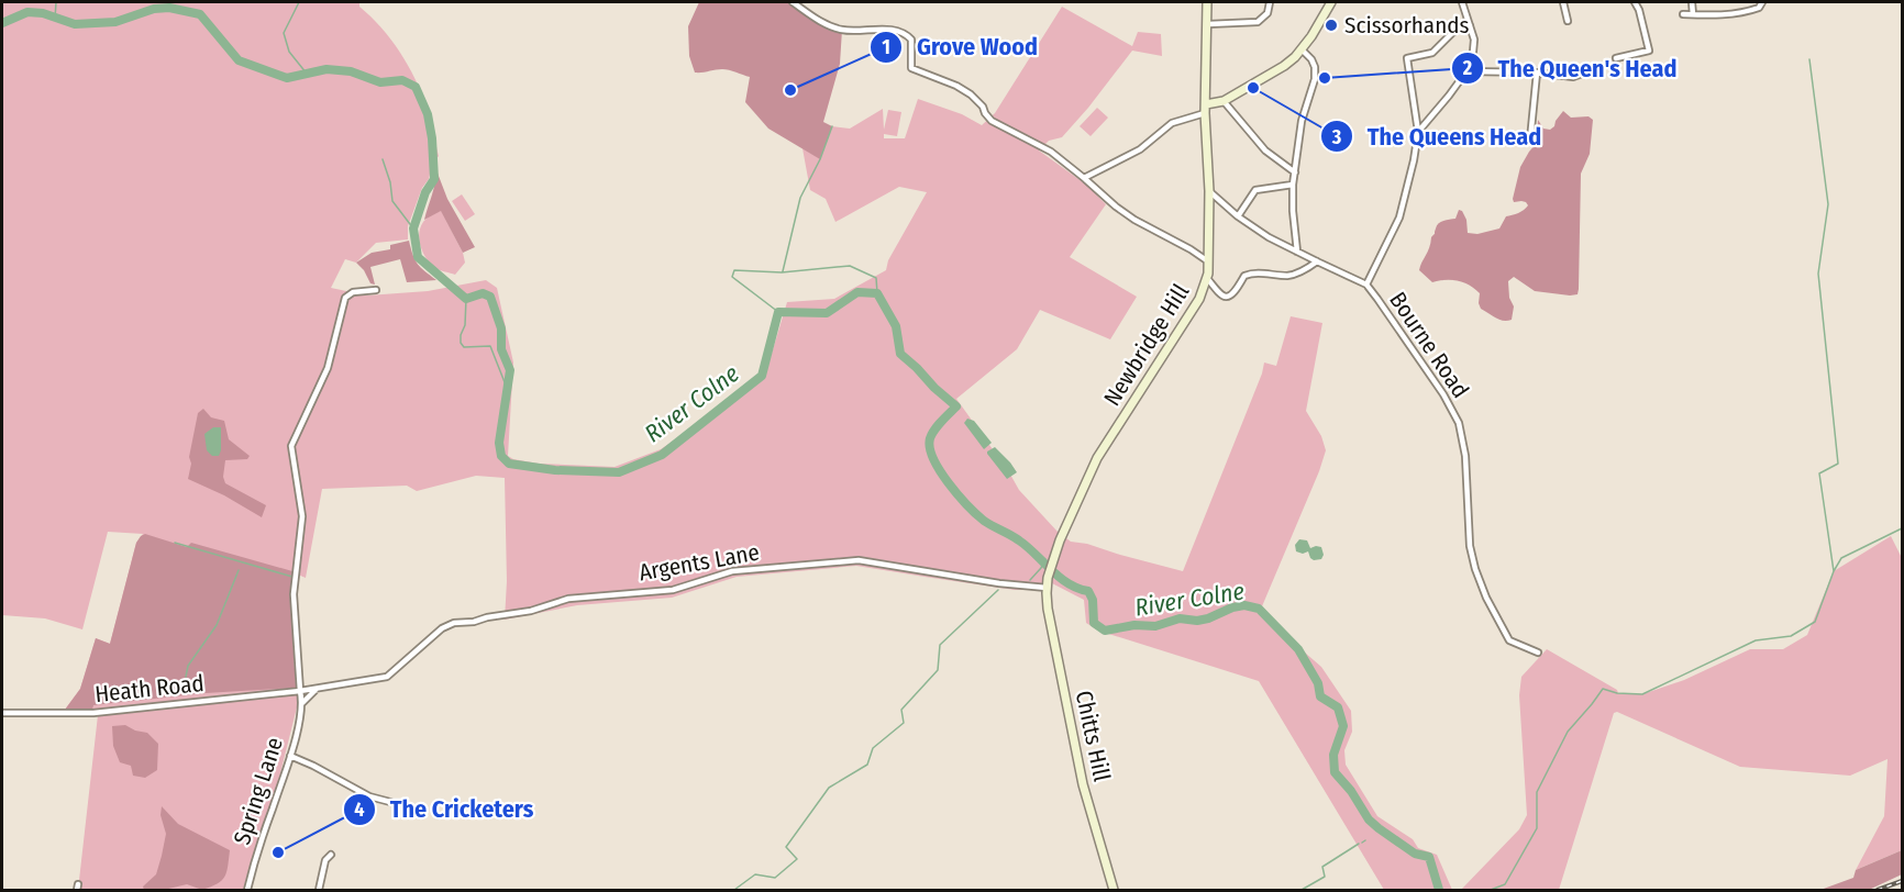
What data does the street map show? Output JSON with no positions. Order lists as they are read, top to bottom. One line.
{"streets":{"street":["Newbridge Hill","Bourne Road","Argents Lane","Heath Road","Chitts Hill","Spring Lane"]},"crossings":[["Newbridge Hill","Bourne Road"],["Newbridge Hill","Argents Lane"],["Newbridge Hill","Chitts Hill"],["Argents Lane","Heath Road"],["Argents Lane","Chitts Hill"],["Argents Lane","Spring Lane"],["Heath Road","Spring Lane"]],"water":["River Colne"],"places":["Scissorhands","The Queen's Head","The Queens Head","Grove Wood","The Cricketers"]}
